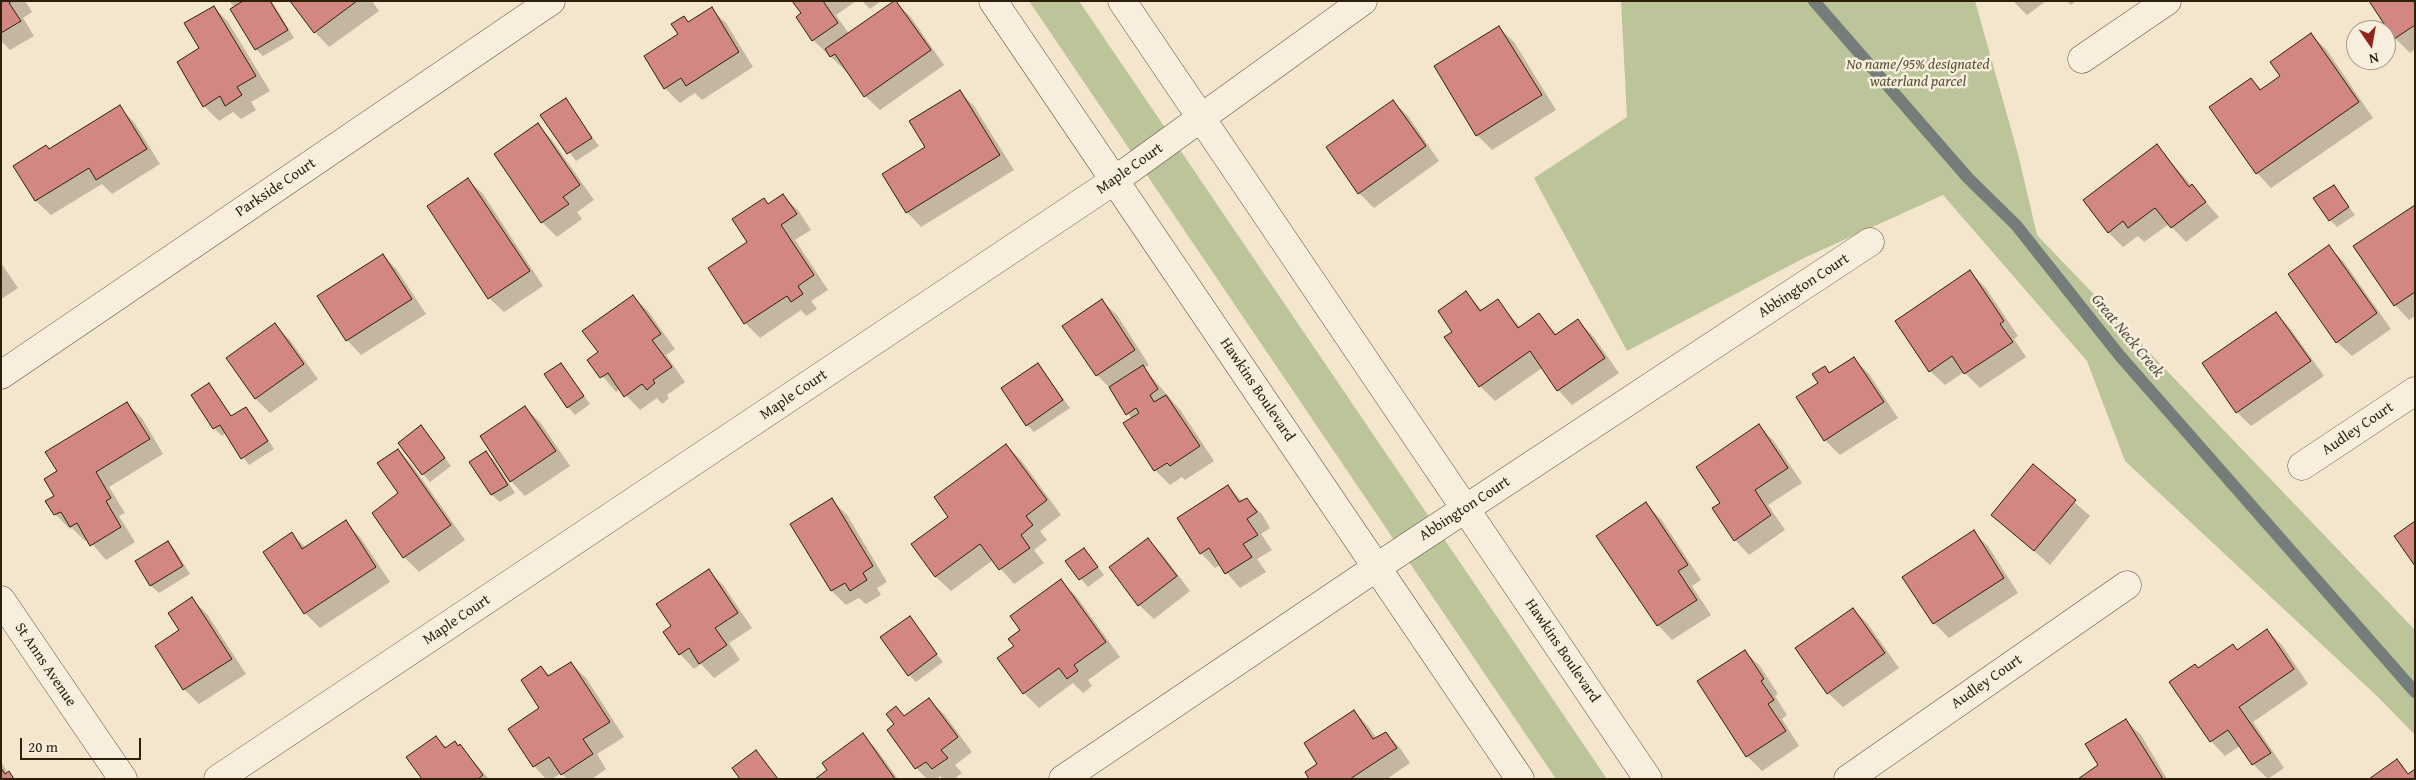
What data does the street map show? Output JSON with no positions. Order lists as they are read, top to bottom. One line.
{"streets":{"street":["Maple Court","Parkside Court","Abbington Court","Hawkins Boulevard","Audley Court","St Anns Avenue"]},"crossings":[["Maple Court","Hawkins Boulevard"],["Abbington Court","Hawkins Boulevard"]],"water":["Great Neck Creek"],"parks":["No name/95% designated waterland parcel"],"scale_bar":"20 m","north":"bottom"}
